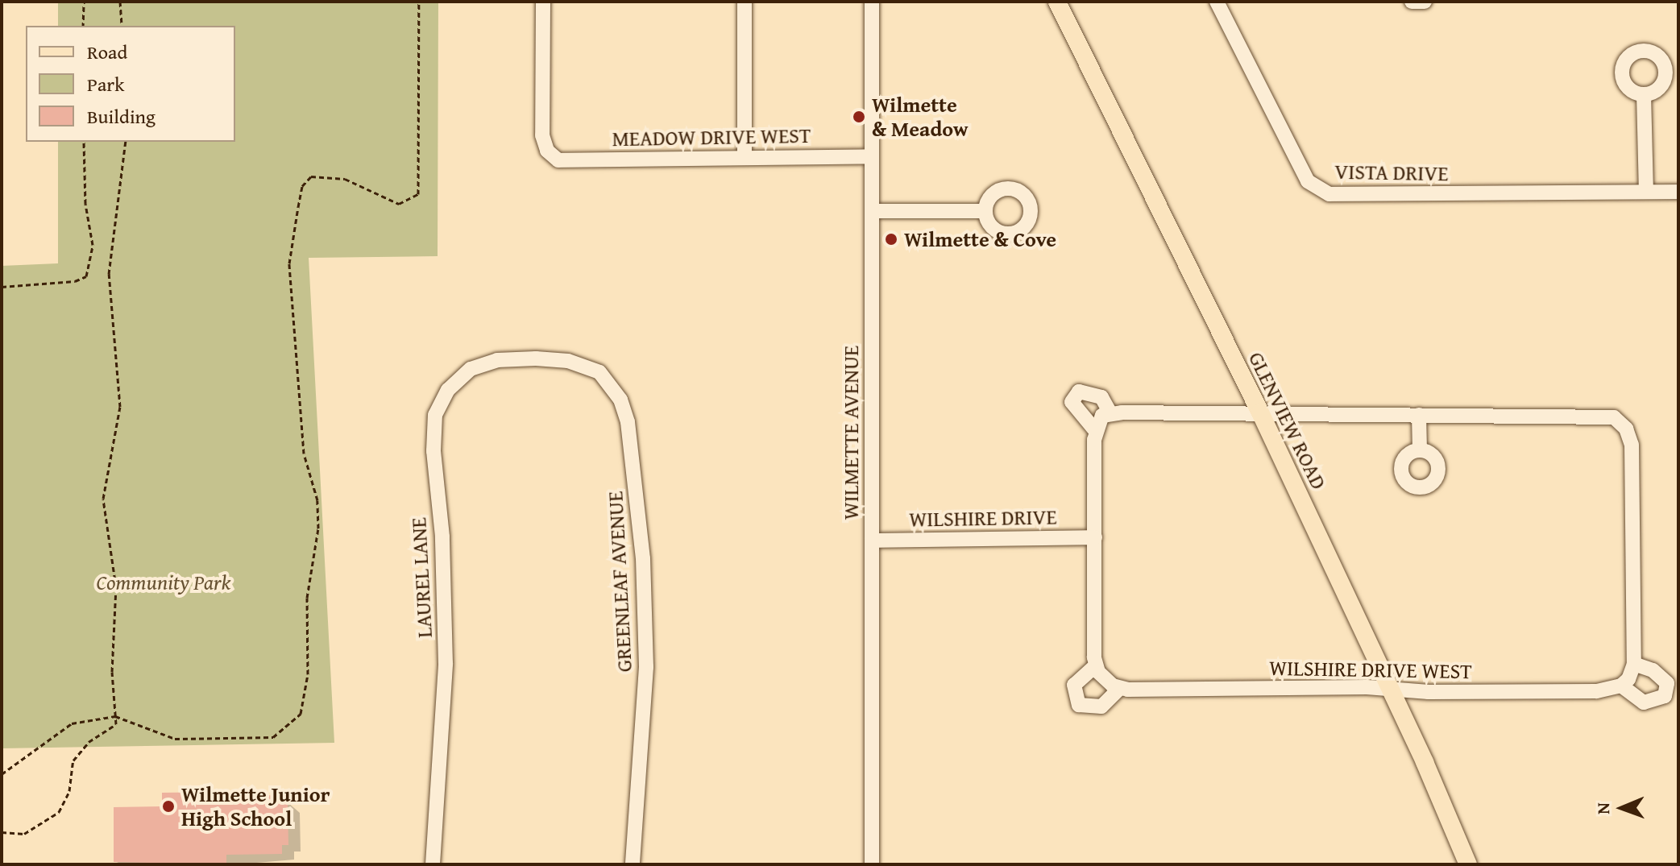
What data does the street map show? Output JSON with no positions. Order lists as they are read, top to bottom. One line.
{"streets":{"main road":["GLENVIEW ROAD"],"street":["MEADOW DRIVE WEST","VISTA DRIVE","WILMETTE AVENUE","WILSHIRE DRIVE","LAUREL LANE","GREENLEAF AVENUE","WILSHIRE DRIVE WEST"]},"crossings":[["MEADOW DRIVE WEST","WILMETTE AVENUE"],["GLENVIEW ROAD","WILSHIRE DRIVE WEST"],["WILMETTE AVENUE","WILSHIRE DRIVE"],["LAUREL LANE","GREENLEAF AVENUE"]],"parks":["Community Park"],"places":["Wilmette & Meadow","Wilmette & Cove","Wilmette Junior High School"],"legend":["Road","Park","Building"],"north":"left"}
